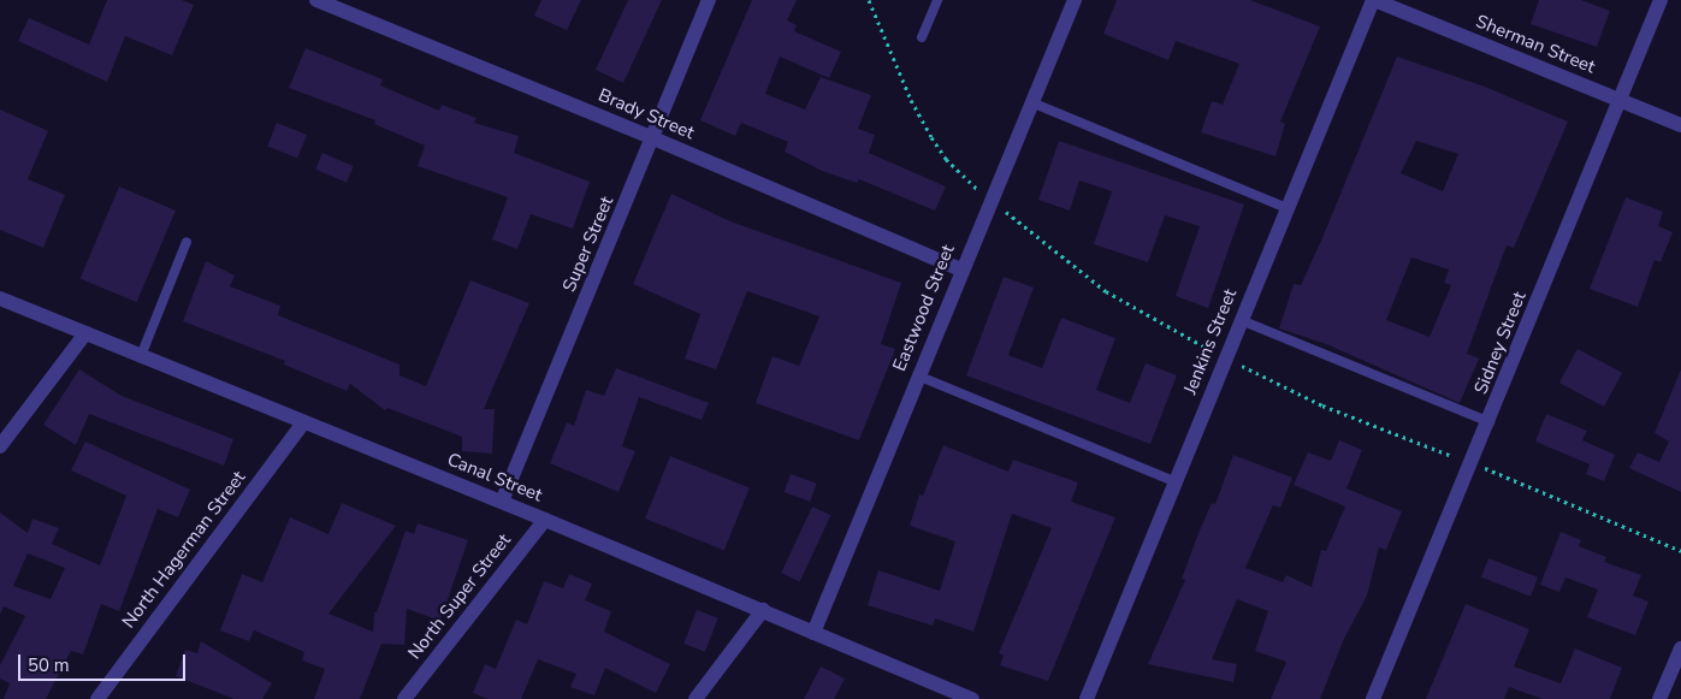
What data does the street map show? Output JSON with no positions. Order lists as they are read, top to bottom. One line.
{"streets":{"street":["Sherman Street","Brady Street","Super Street","Eastwood Street","Jenkins Street","Sidney Street","Canal Street","North Hagerman Street","North Super Street"]},"crossings":[["Sherman Street","Jenkins Street"],["Sherman Street","Sidney Street"],["Brady Street","Super Street"],["Brady Street","Eastwood Street"],["Super Street","Canal Street"],["Eastwood Street","Canal Street"],["Canal Street","North Hagerman Street"],["Canal Street","North Super Street"]],"scale_bar":"50 m"}
